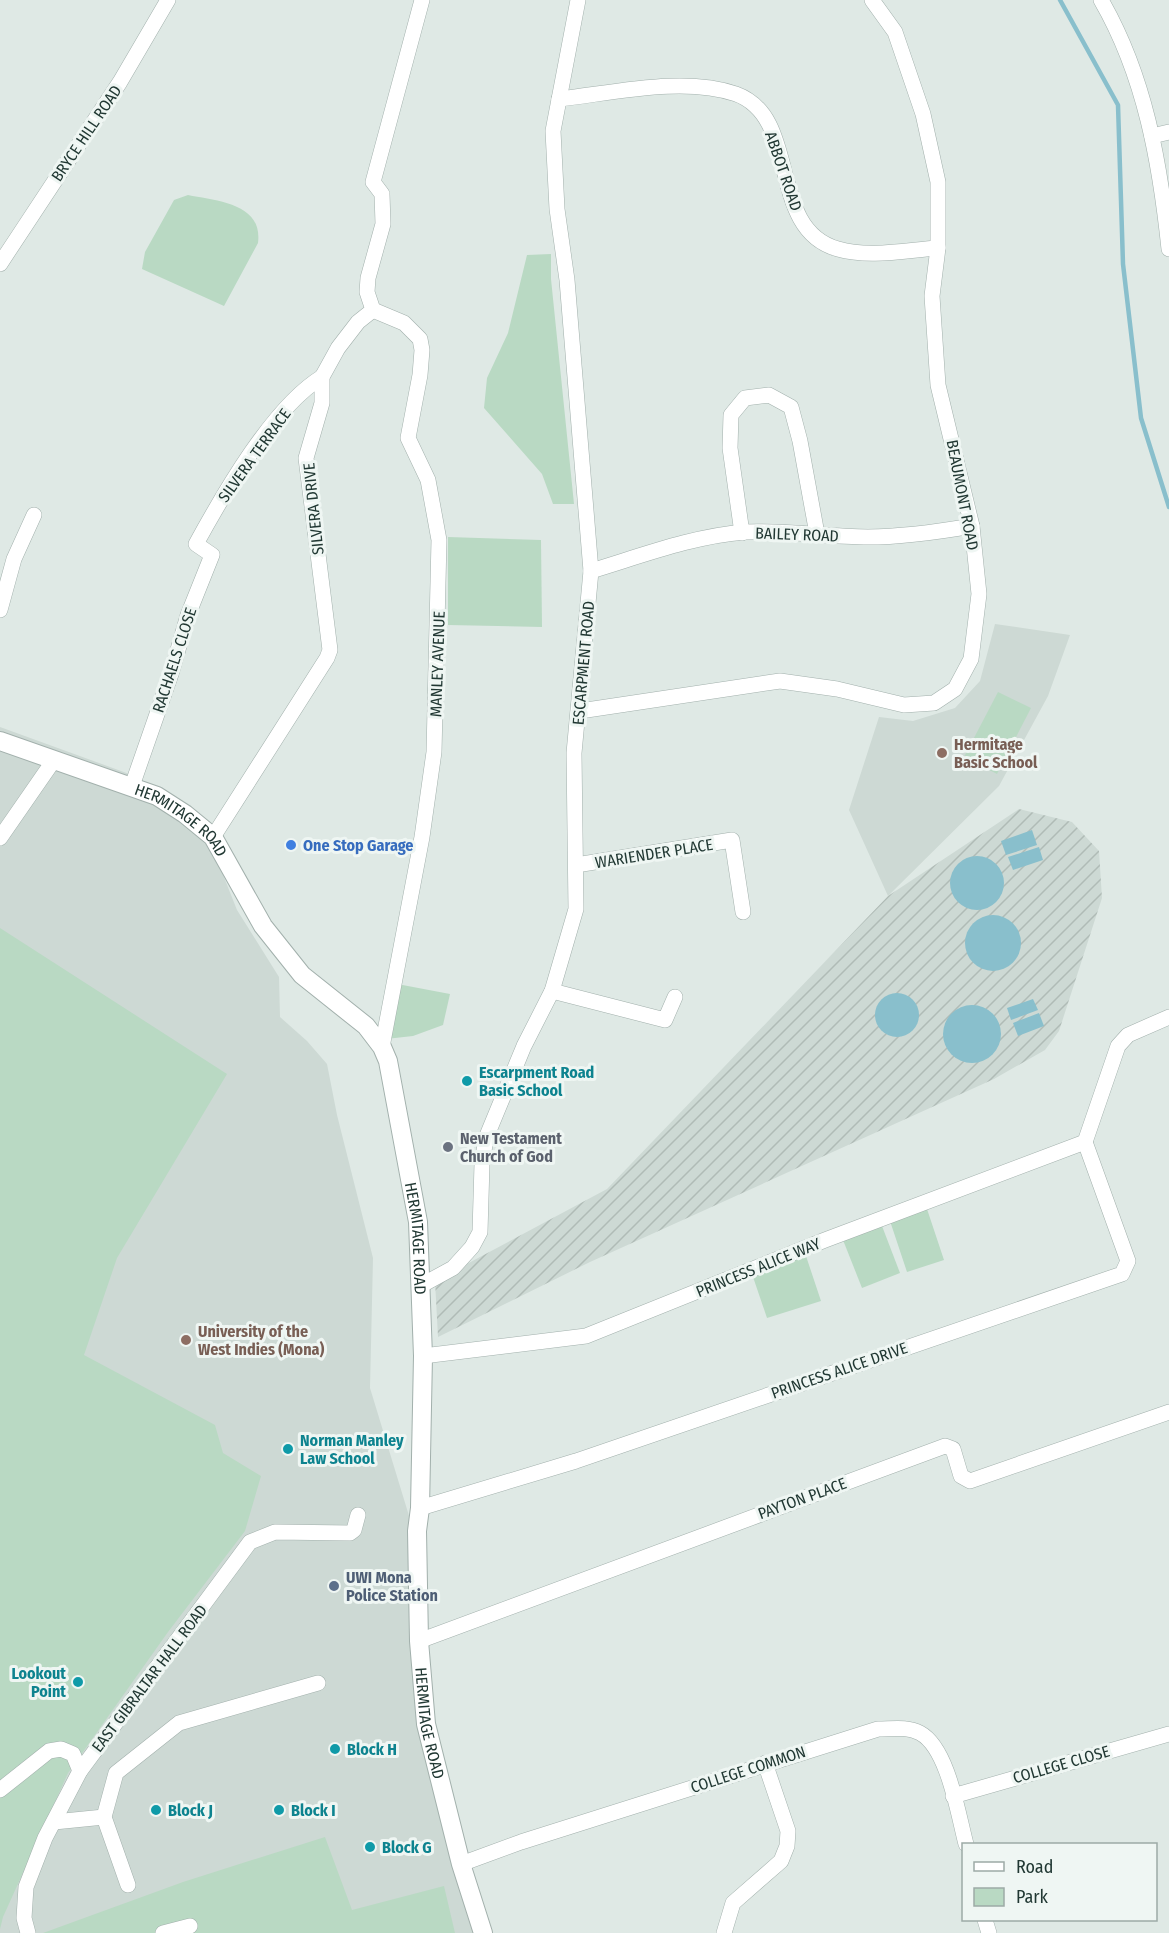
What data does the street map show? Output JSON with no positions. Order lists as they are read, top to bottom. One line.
{"streets":{"street":["BRYCE HILL ROAD","ABBOT ROAD","SILVERA TERRACE","BEAUMONT ROAD","SILVERA DRIVE","BAILEY ROAD","RACHAELS CLOSE","ESCARPMENT ROAD","MANLEY AVENUE","HERMITAGE ROAD","WARIENDER PLACE","PRINCESS ALICE WAY","PRINCESS ALICE DRIVE","PAYTON PLACE","EAST GIBRALTAR HALL ROAD","COLLEGE CLOSE","COLLEGE COMMON"]},"crossings":[["ABBOT ROAD","BEAUMONT ROAD"],["ABBOT ROAD","ESCARPMENT ROAD"],["SILVERA TERRACE","SILVERA DRIVE"],["SILVERA TERRACE","RACHAELS CLOSE"],["BEAUMONT ROAD","BAILEY ROAD"],["BEAUMONT ROAD","ESCARPMENT ROAD"],["SILVERA DRIVE","MANLEY AVENUE"],["SILVERA DRIVE","HERMITAGE ROAD"],["BAILEY ROAD","ESCARPMENT ROAD"],["RACHAELS CLOSE","HERMITAGE ROAD"],["ESCARPMENT ROAD","HERMITAGE ROAD"],["ESCARPMENT ROAD","WARIENDER PLACE"],["MANLEY AVENUE","HERMITAGE ROAD"],["HERMITAGE ROAD","PRINCESS ALICE WAY"],["HERMITAGE ROAD","PRINCESS ALICE DRIVE"],["HERMITAGE ROAD","PAYTON PLACE"],["HERMITAGE ROAD","COLLEGE COMMON"],["PRINCESS ALICE WAY","PRINCESS ALICE DRIVE"],["COLLEGE CLOSE","COLLEGE COMMON"]],"places":["Hermitage Basic School","One Stop Garage","Escarpment Road Basic School","New Testament Church of God","University of the West Indies (Mona)","Norman Manley Law School","UWI Mona Police Station","Lookout Point","Block H","Block J","Block I","Block G"],"legend":["Road","Park"]}
